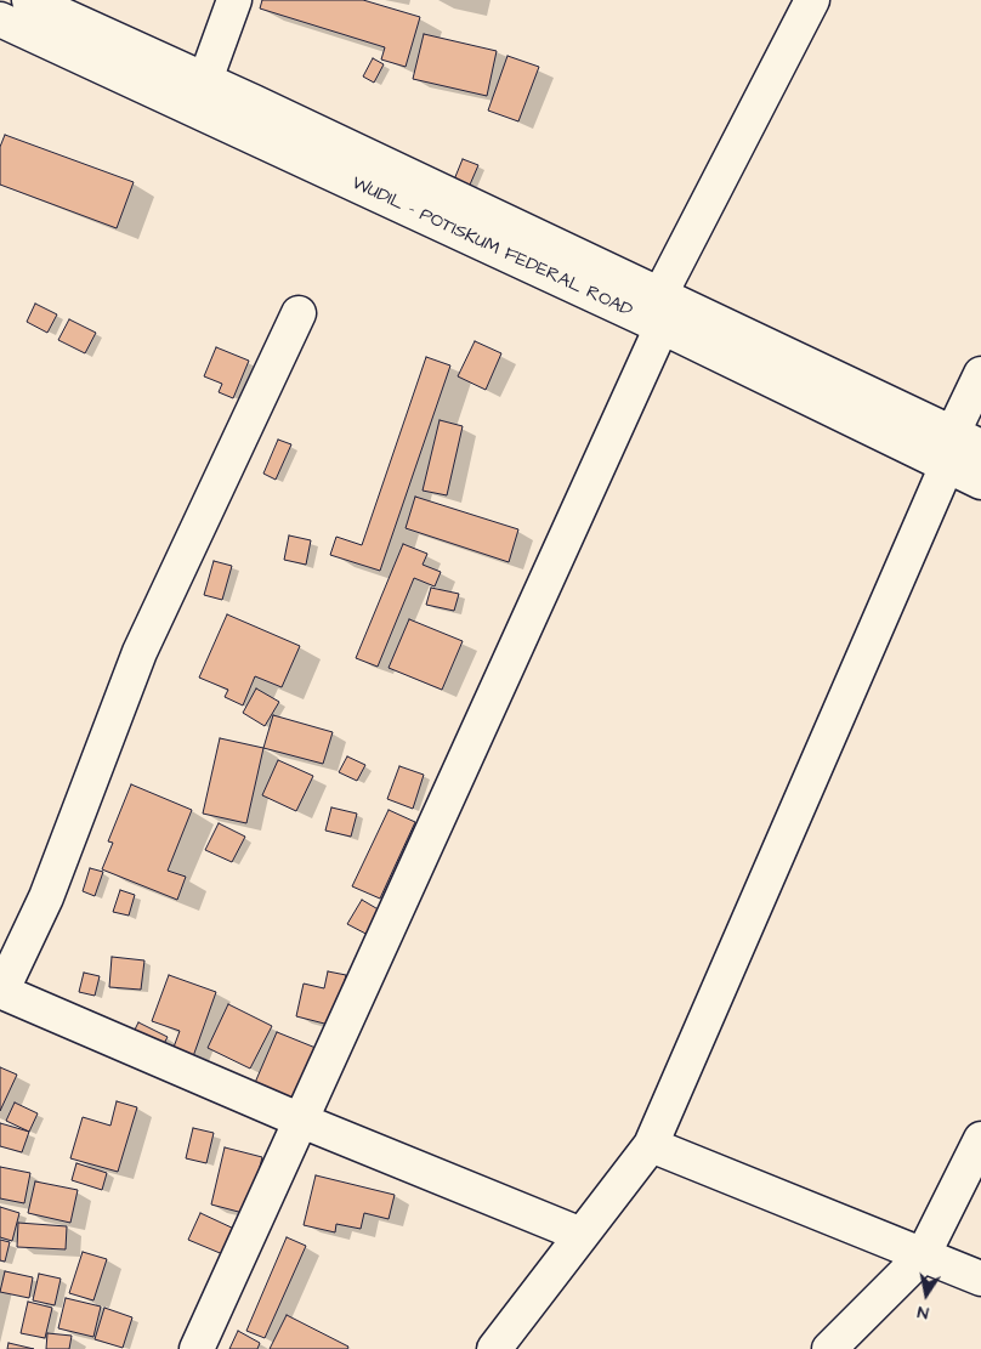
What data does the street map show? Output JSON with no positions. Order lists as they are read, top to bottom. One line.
{"streets":{"street":["WUDIL - POTISKUM FEDERAL ROAD"]},"north":"bottom"}
